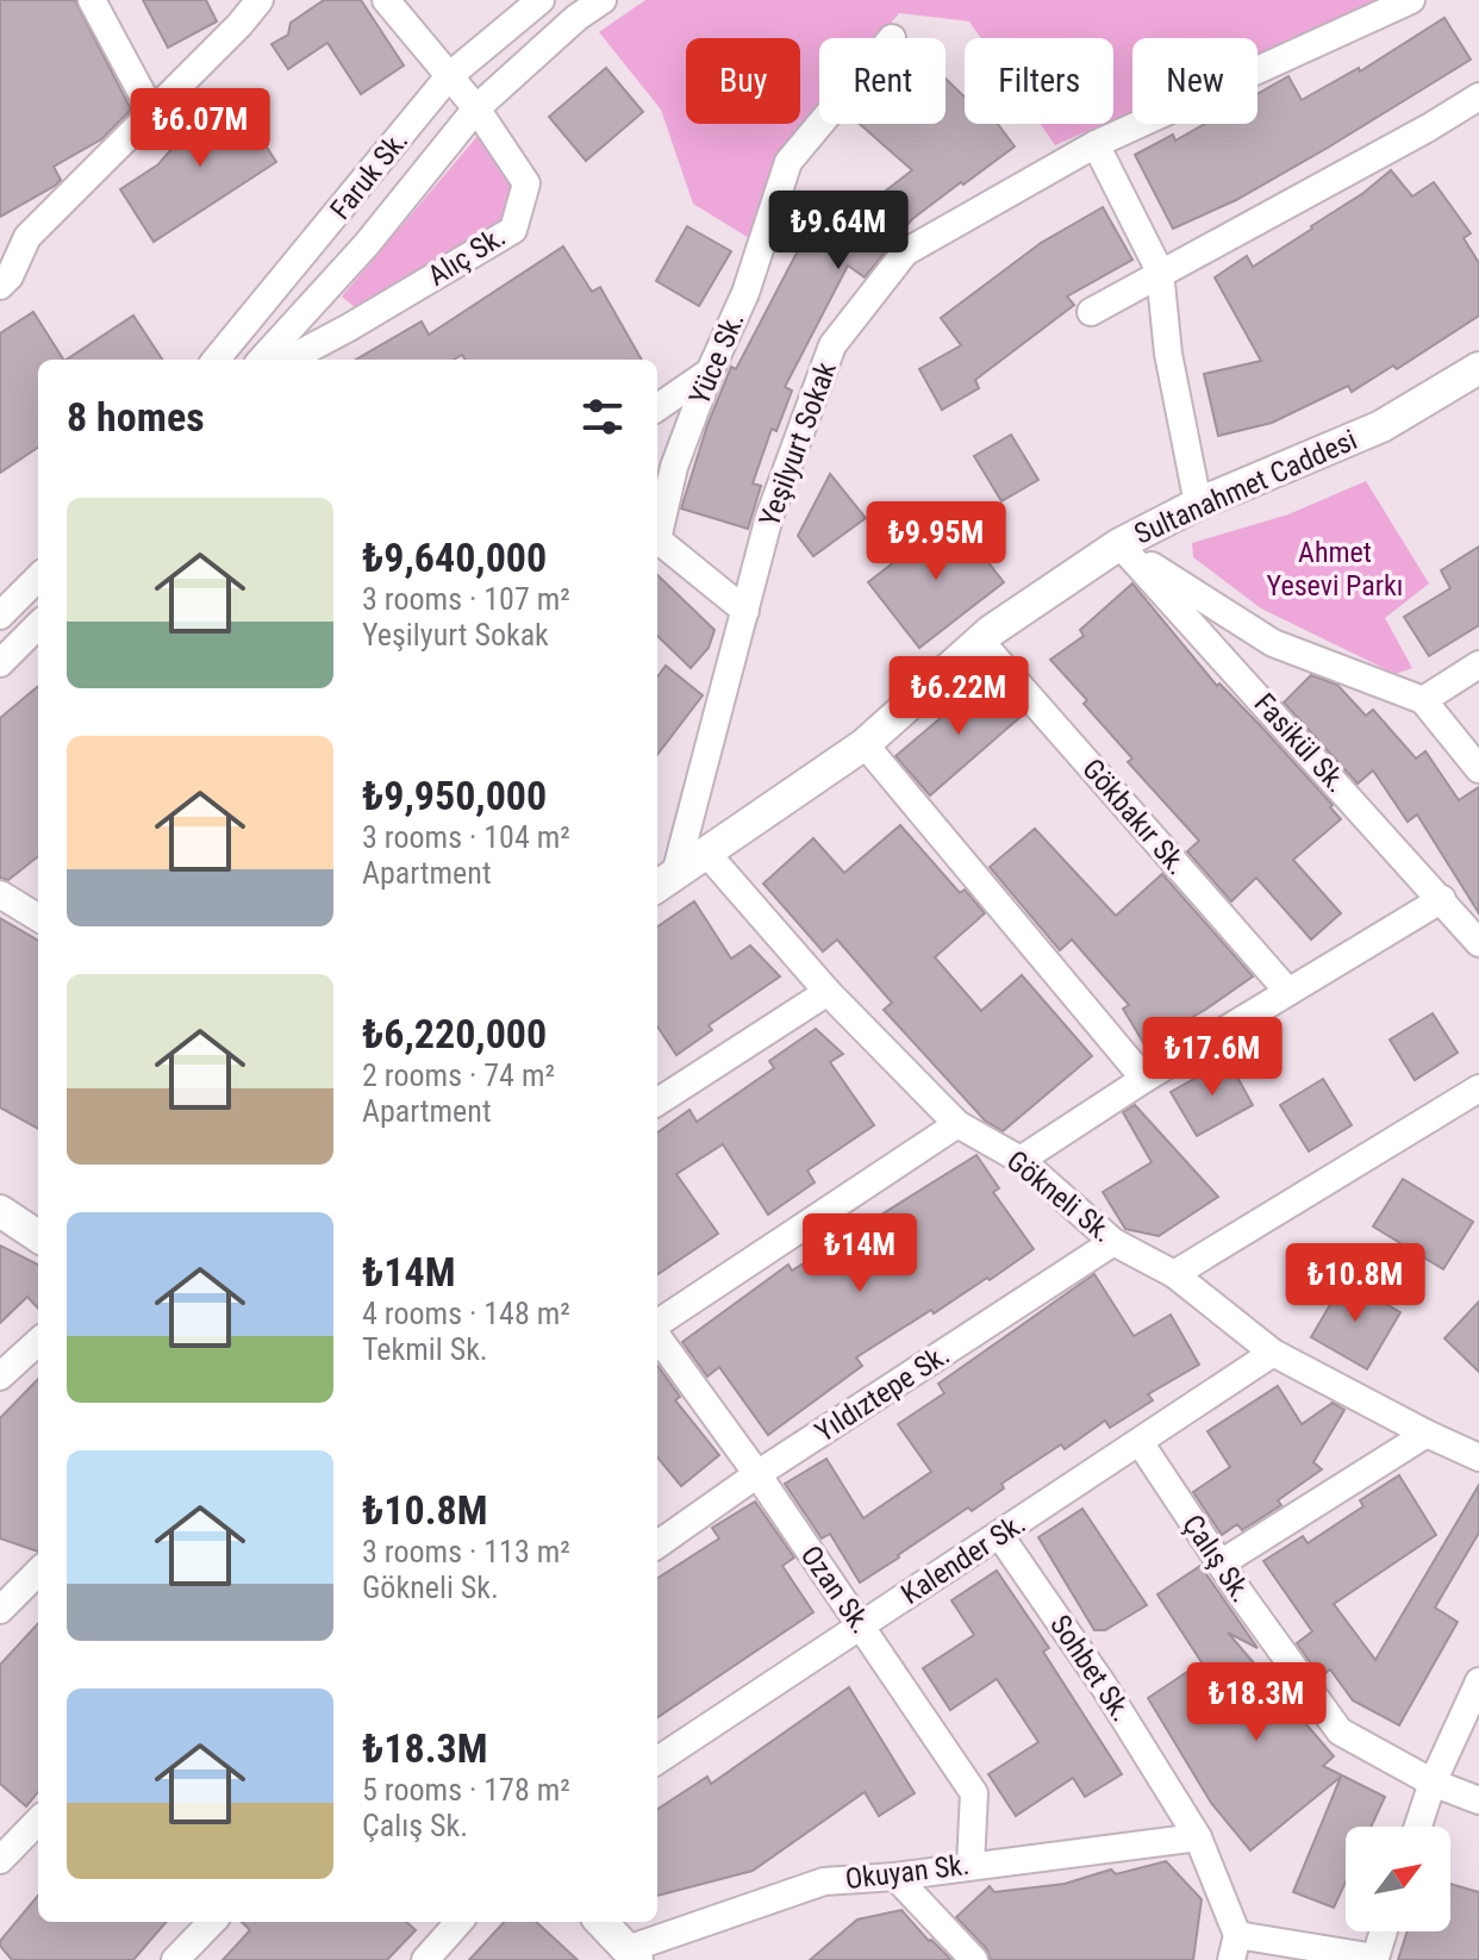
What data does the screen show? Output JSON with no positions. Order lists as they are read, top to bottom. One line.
{"streets":{"street":["Faruk Sk.","Alıç Sk.","Yüce Sk.","Yeşilyurt Sokak","Sultanahmet Caddesi","Fasikül Sk.","Gökbakır Sk.","Gökneli Sk.","Yıldıztepe Sk.","Kalender Sk.","Çalış Sk.","Ozan Sk.","Sohbet Sk.","Okuyan Sk."]},"crossings":[["Faruk Sk.","Alıç Sk."],["Yeşilyurt Sokak","Sultanahmet Caddesi"],["Sultanahmet Caddesi","Fasikül Sk."],["Sultanahmet Caddesi","Gökbakır Sk."],["Sultanahmet Caddesi","Gökneli Sk."],["Gökneli Sk.","Yıldıztepe Sk."],["Gökneli Sk.","Kalender Sk."],["Yıldıztepe Sk.","Ozan Sk."],["Kalender Sk.","Çalış Sk."],["Kalender Sk.","Ozan Sk."],["Kalender Sk.","Sohbet Sk."],["Ozan Sk.","Okuyan Sk."],["Sohbet Sk.","Okuyan Sk."]],"parks":["Ahmet Yesevi Parkı"],"north":"top right","page":{"chip":["Buy","Rent","Filters","New"],"price":["₺6.07M","₺9.64M","₺9.95M","₺6.22M","₺17.6M","₺14M","₺10.8M","₺18.3M"],"heading":"8 homes","list":[{"name":"₺9,640,000","note":"3 rooms · 107 m² · Yeşilyurt Sokak"},{"name":"₺9,950,000","note":"3 rooms · 104 m² · Apartment"},{"name":"₺6,220,000","note":"2 rooms · 74 m² · Apartment"},{"name":"₺14M","note":"4 rooms · 148 m² · Tekmil Sk."},{"name":"₺10.8M","note":"3 rooms · 113 m² · Gökneli Sk."},{"name":"₺18.3M","note":"5 rooms · 178 m² · Çalış Sk."}]}}
